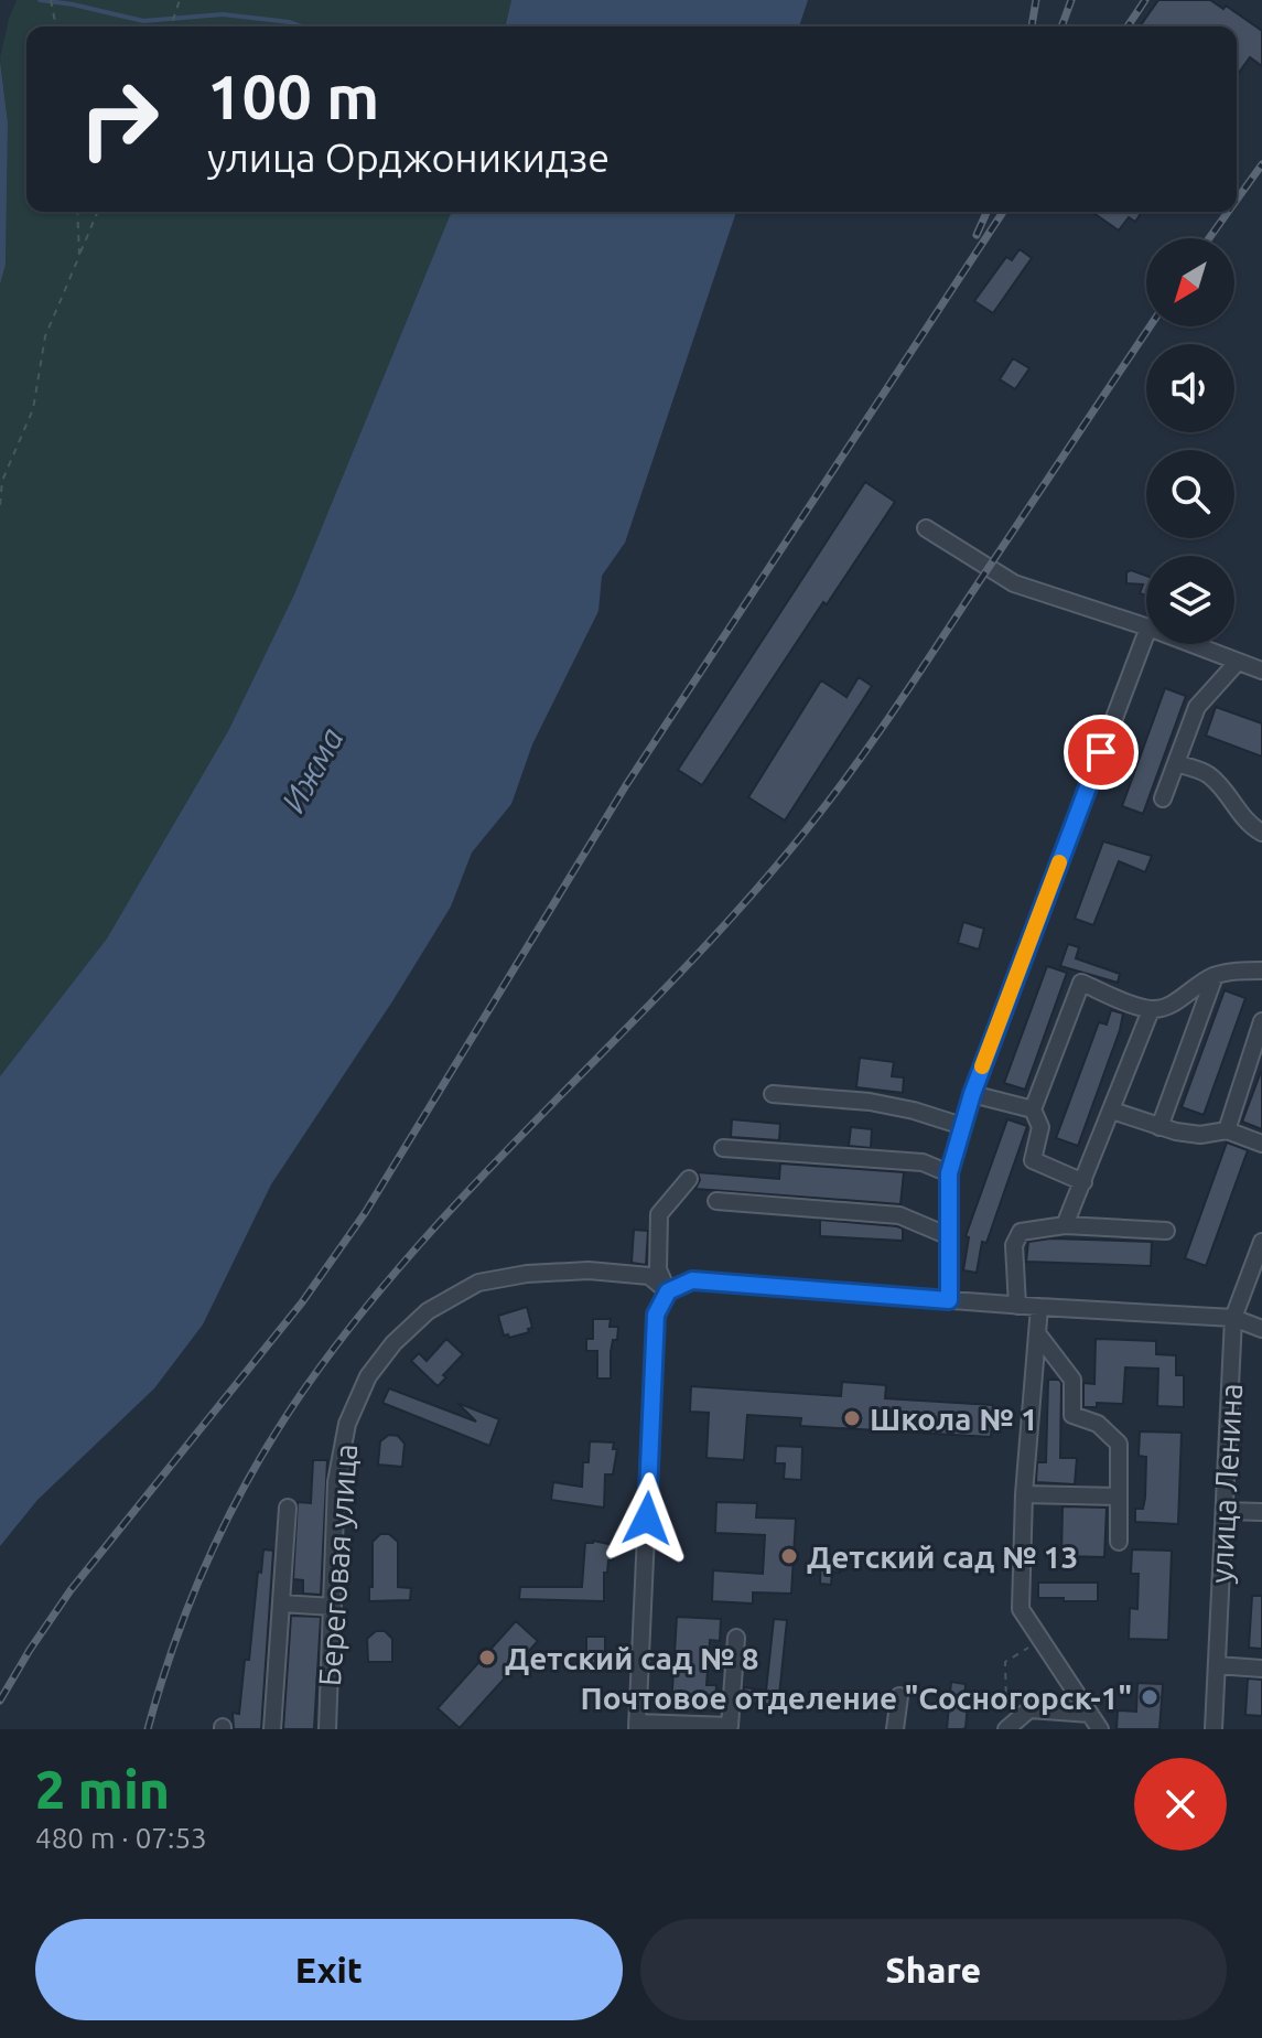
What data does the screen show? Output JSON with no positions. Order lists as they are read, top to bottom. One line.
{"streets":{"street":["улица Ленина","Береговая улица"]},"water":["Ижма"],"places":["Школа № 1","Детский сад № 13","Детский сад № 8","Почтовое отделение \"Сосногорск-1\""],"north":"bottom left","page":{"turn":["100 m","улица Орджоникидзе"],"heading":["2 min","480 m · 07:53"],"buttons":["Exit","Share"]}}
